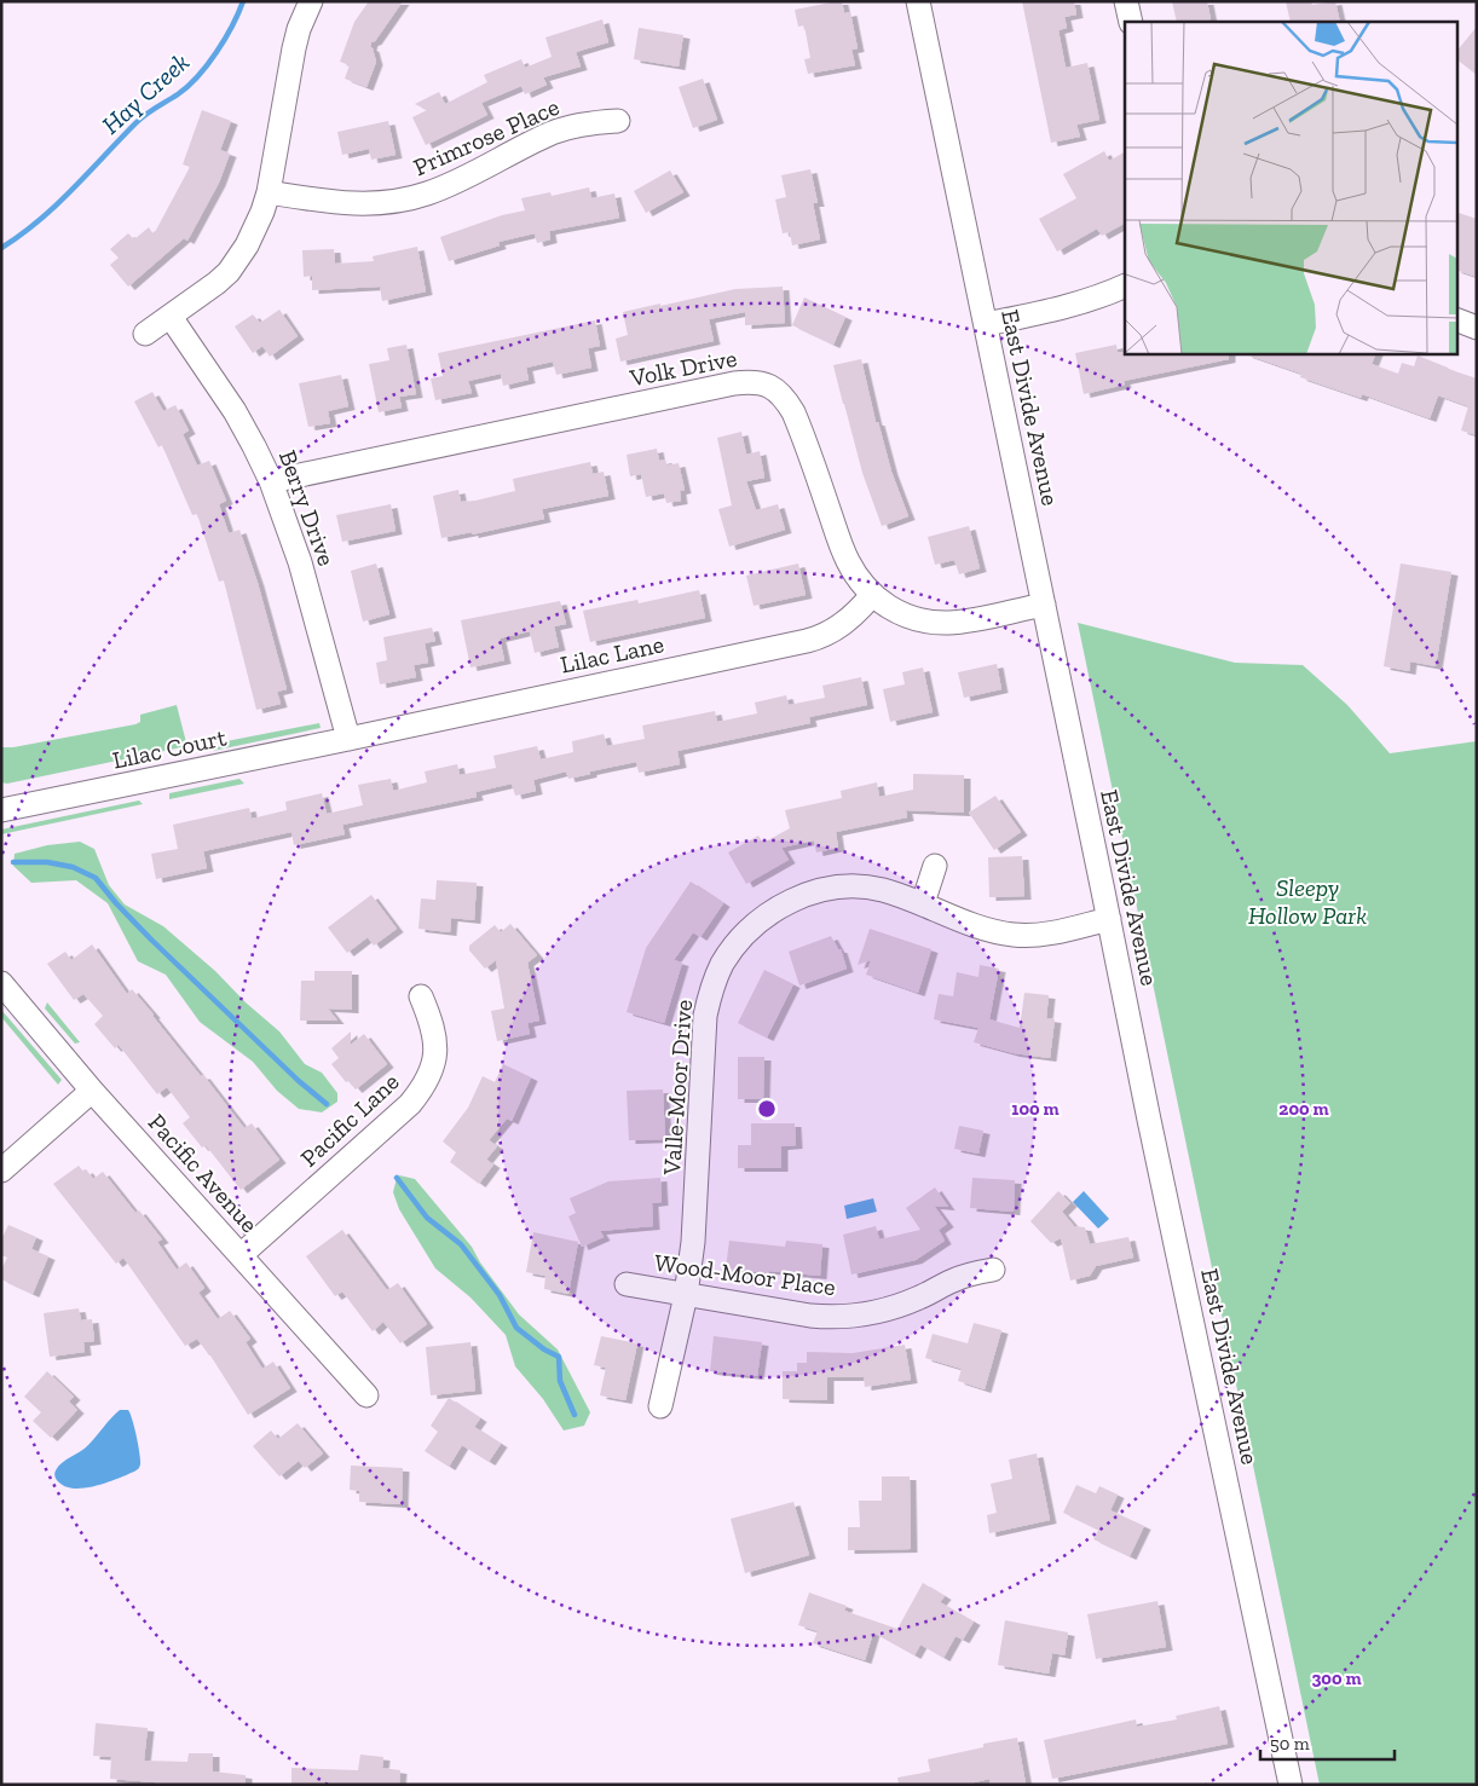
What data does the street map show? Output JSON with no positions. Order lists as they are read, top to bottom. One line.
{"streets":{"street":["Primrose Place","Volk Drive","East Divide Avenue","Berry Drive","Lilac Lane","Lilac Court","Valle-Moor Drive","Pacific Lane","Pacific Avenue","Wood-Moor Place"]},"crossings":[["Volk Drive","East Divide Avenue"],["Volk Drive","Berry Drive"],["Volk Drive","Lilac Lane"],["East Divide Avenue","Valle-Moor Drive"],["Berry Drive","Lilac Lane"],["Berry Drive","Lilac Court"],["Lilac Lane","Lilac Court"],["Valle-Moor Drive","Wood-Moor Place"],["Pacific Lane","Pacific Avenue"]],"water":["Hay Creek"],"parks":["Sleepy Hollow Park"],"scale_bar":"50 m","rings":["100 m","200 m","300 m"]}
